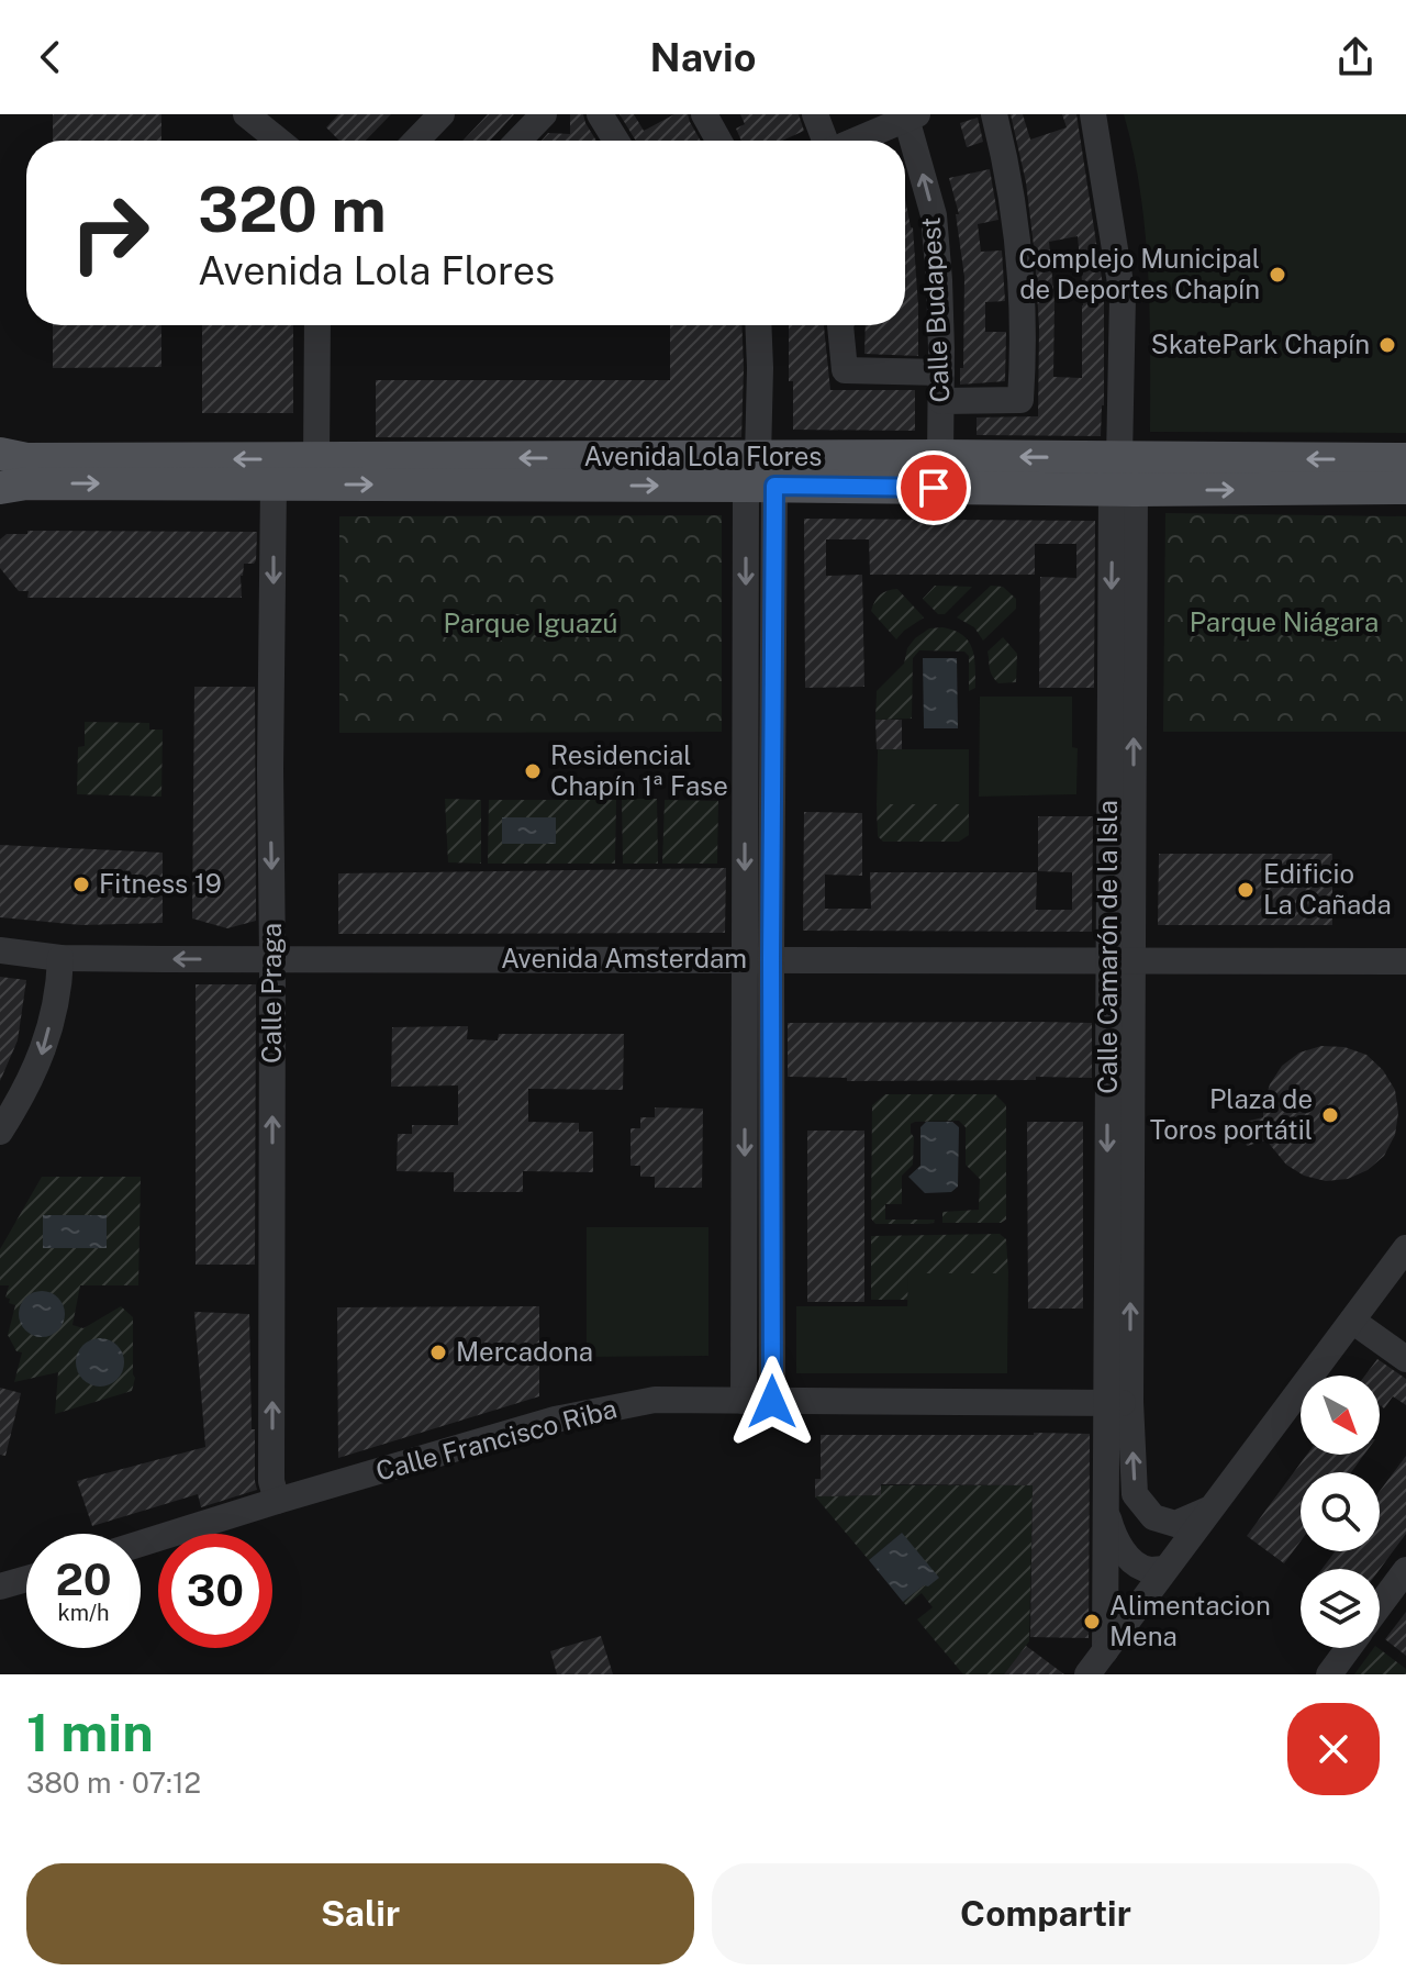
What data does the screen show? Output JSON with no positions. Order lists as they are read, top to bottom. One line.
{"streets":{"main road":["Avenida Lola Flores"],"street":["Calle Budapest","Calle Camarón de la Isla","Avenida Amsterdam","Calle Praga","Calle Francisco Riba"]},"crossings":[["Calle Budapest","Avenida Lola Flores"],["Avenida Lola Flores","Calle Camarón de la Isla"],["Avenida Lola Flores","Calle Praga"],["Calle Camarón de la Isla","Avenida Amsterdam"],["Calle Camarón de la Isla","Calle Francisco Riba"],["Avenida Amsterdam","Calle Praga"],["Calle Praga","Calle Francisco Riba"]],"one_way":["Calle Budapest"],"parks":["Parque Niágara","Parque Iguazú"],"places":["Complejo Municipal de Deportes Chapín","SkatePark Chapín","Residencial Chapín 1ª Fase","Fitness 19","Edificio La Cañada","Plaza de Toros portátil","Mercadona","Alimentacion Mena"],"north":"bottom right","page":{"header":"Navio","turn":["320 m","Avenida Lola Flores"],"speed":"20 km/h","limit":"30","heading":["1 min","380 m · 07:12"],"buttons":["Salir","Compartir"]}}
